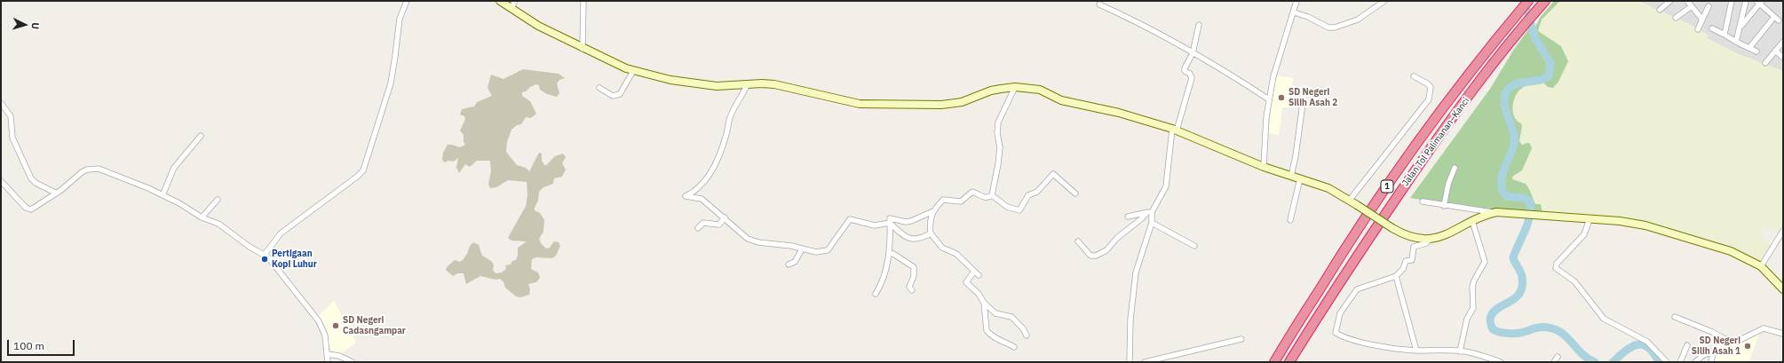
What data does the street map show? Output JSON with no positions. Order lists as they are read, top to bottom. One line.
{"streets":{"highway":["Jalan Tol Palimanan–Kanci","1"]},"places":["SD Negeri Silih Asah 2","Pertigaan Kopi Luhur","SD Negeri Cadasngampar","SD Negeri Silih Asah 1"],"scale_bar":"100 m","north":"right"}
